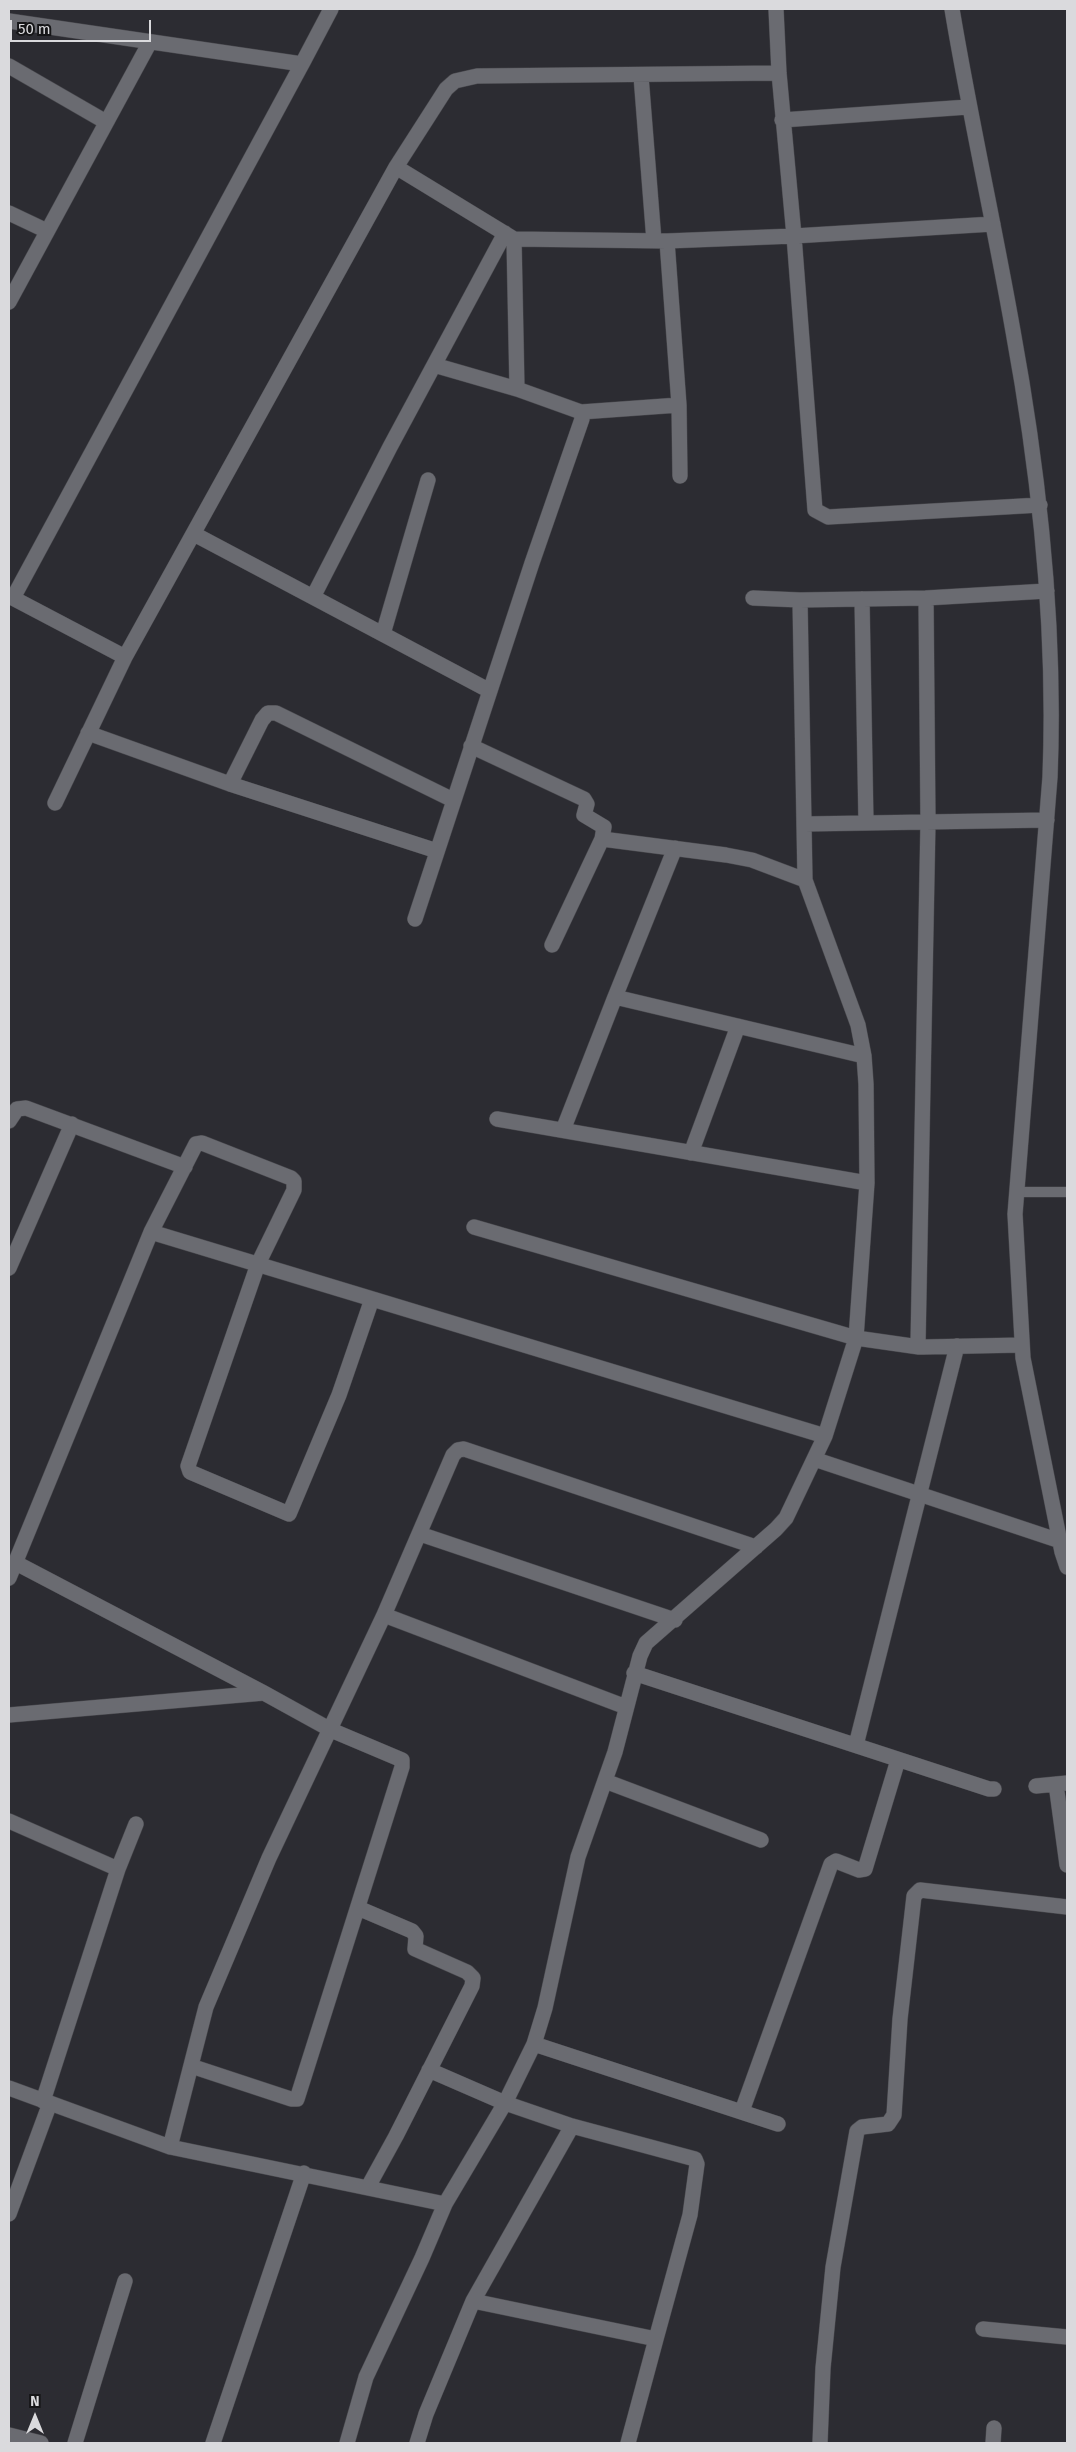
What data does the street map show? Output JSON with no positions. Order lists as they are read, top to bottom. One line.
{"scale_bar":"50 m","north":"top"}
